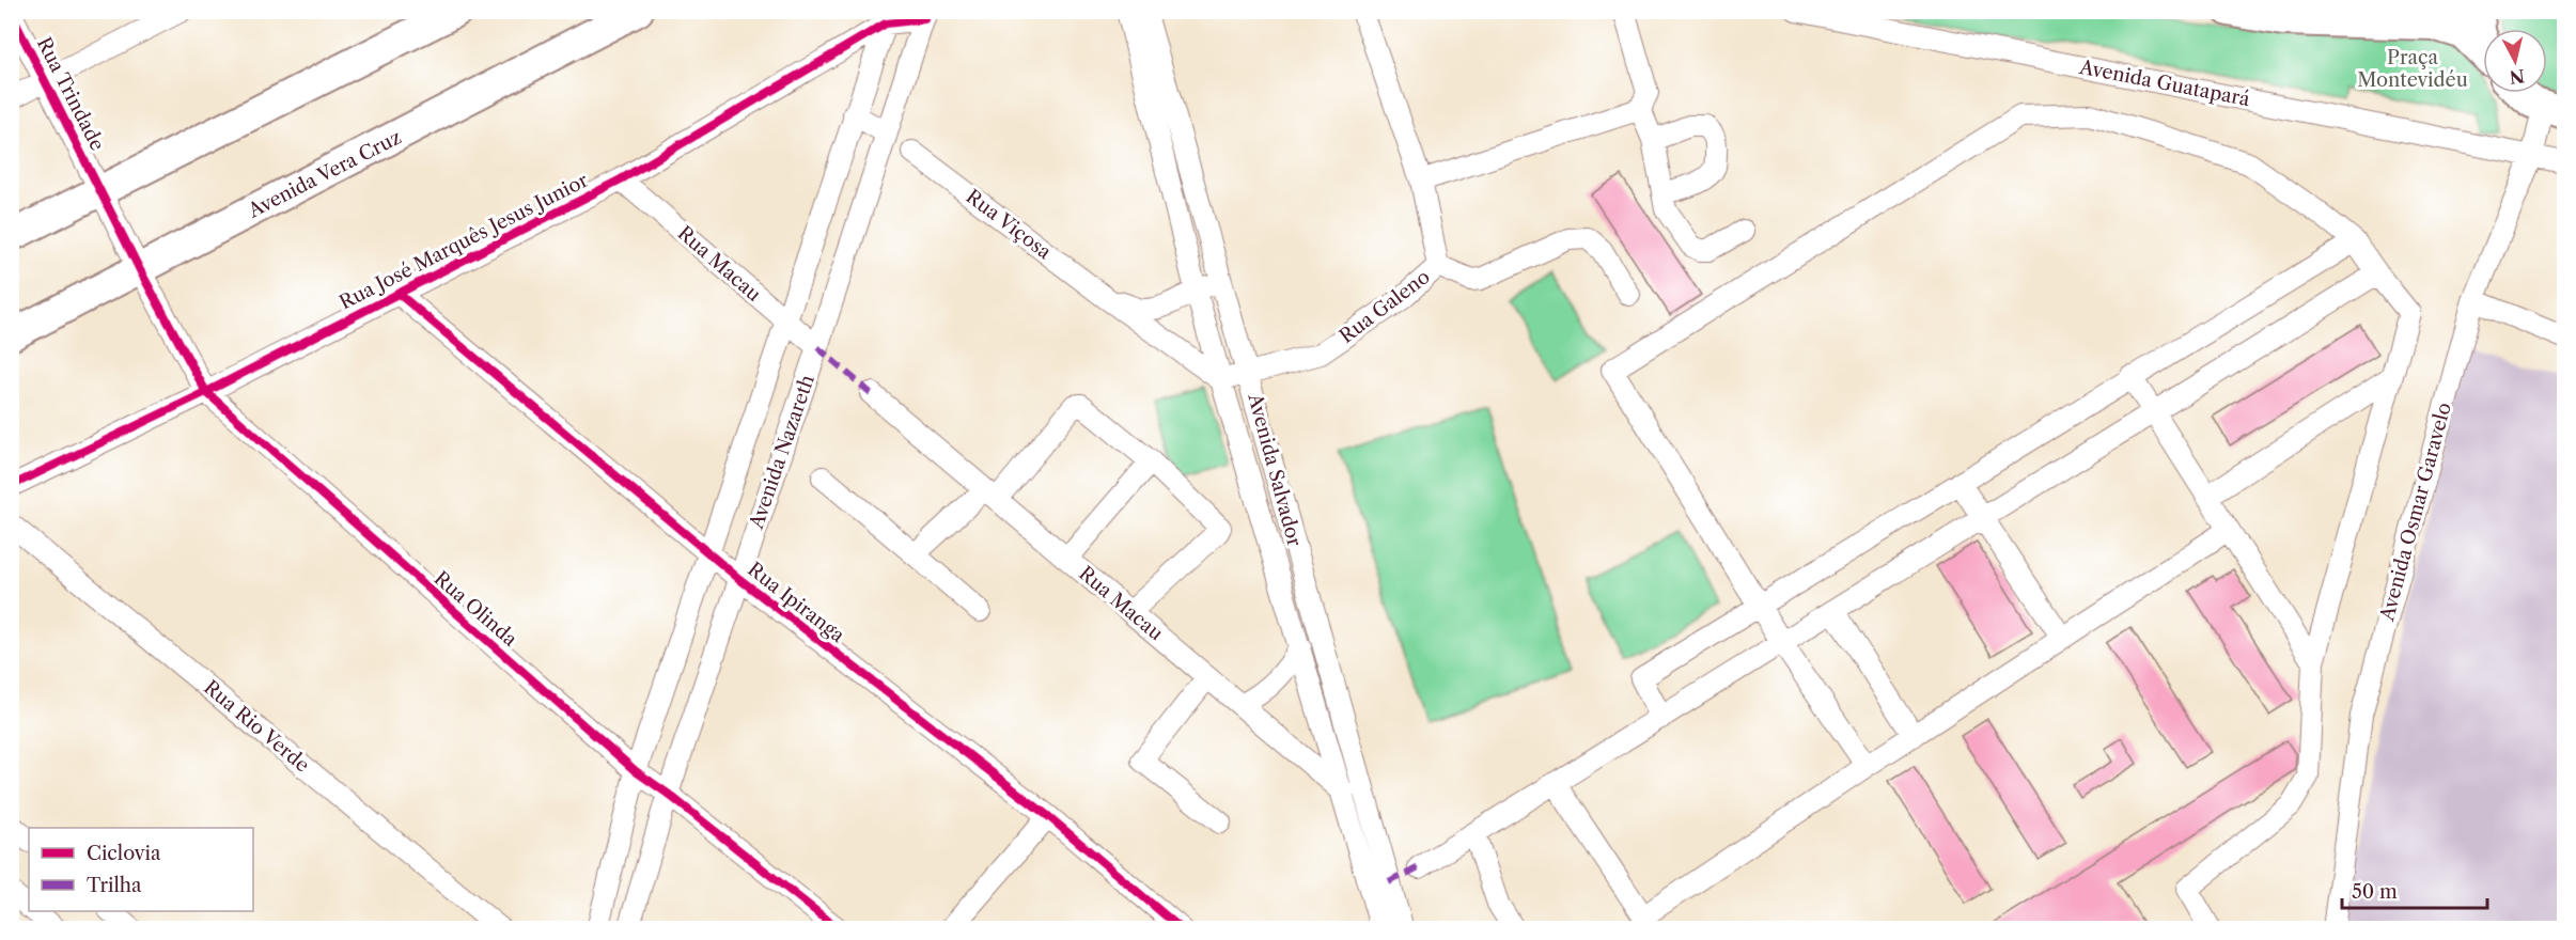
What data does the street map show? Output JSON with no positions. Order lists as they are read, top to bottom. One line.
{"streets":{"highway":["Avenida Vera Cruz"],"street":["Avenida Guatapará","Rua Trindade","Rua Viçosa","Rua José Marquês Jesus Junior","Rua Macau","Rua Galeno","Avenida Nazareth","Avenida Salvador","Avenida Osmar Garavelo","Rua Ipiranga","Rua Olinda","Rua Rio Verde"]},"crossings":[["Avenida Guatapará","Avenida Osmar Garavelo"],["Rua Trindade","Avenida Vera Cruz"],["Rua Trindade","Rua Olinda"],["Avenida Vera Cruz","Rua Olinda"],["Rua Viçosa","Rua Galeno"],["Rua Viçosa","Avenida Salvador"],["Rua José Marquês Jesus Junior","Rua Macau"],["Rua José Marquês Jesus Junior","Avenida Nazareth"],["Rua José Marquês Jesus Junior","Rua Ipiranga"],["Rua José Marquês Jesus Junior","Rua Olinda"],["Rua Macau","Avenida Nazareth"],["Rua Macau","Avenida Salvador"],["Rua Galeno","Avenida Salvador"],["Avenida Nazareth","Rua Ipiranga"],["Avenida Nazareth","Rua Olinda"]],"parks":["Praça Montevidéu"],"legend":["Ciclovia","Trilha"],"scale_bar":"50 m","north":"bottom"}
